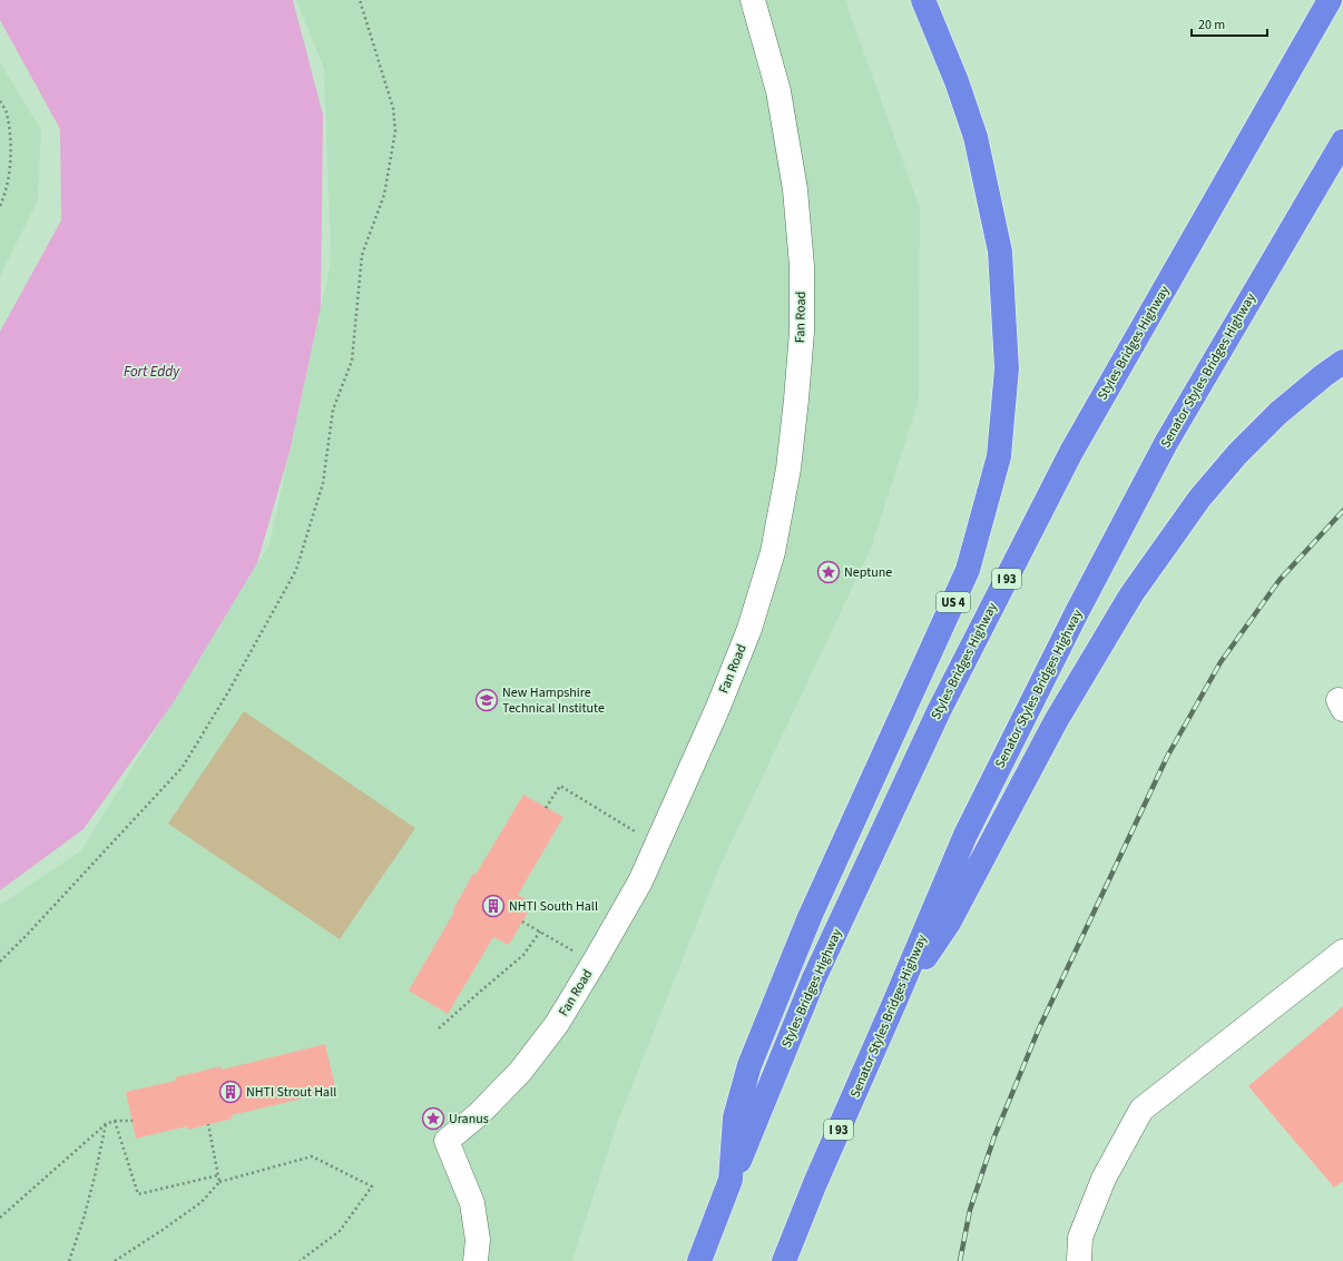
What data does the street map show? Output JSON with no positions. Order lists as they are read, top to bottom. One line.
{"streets":{"highway":["Styles Bridges Highway","Senator Styles Bridges Highway","I 93","US 4"],"street":["Fan Road"]},"crossings":[["Styles Bridges Highway","I 93"],["Styles Bridges Highway","US 4"],["I 93","US 4"]],"water":["Fort Eddy"],"places":{"place":["Neptune","Uranus"],"school or university":["New Hampshire Technical Institute"],"building":["NHTI South Hall","NHTI Strout Hall"]},"scale_bar":"20 m"}
